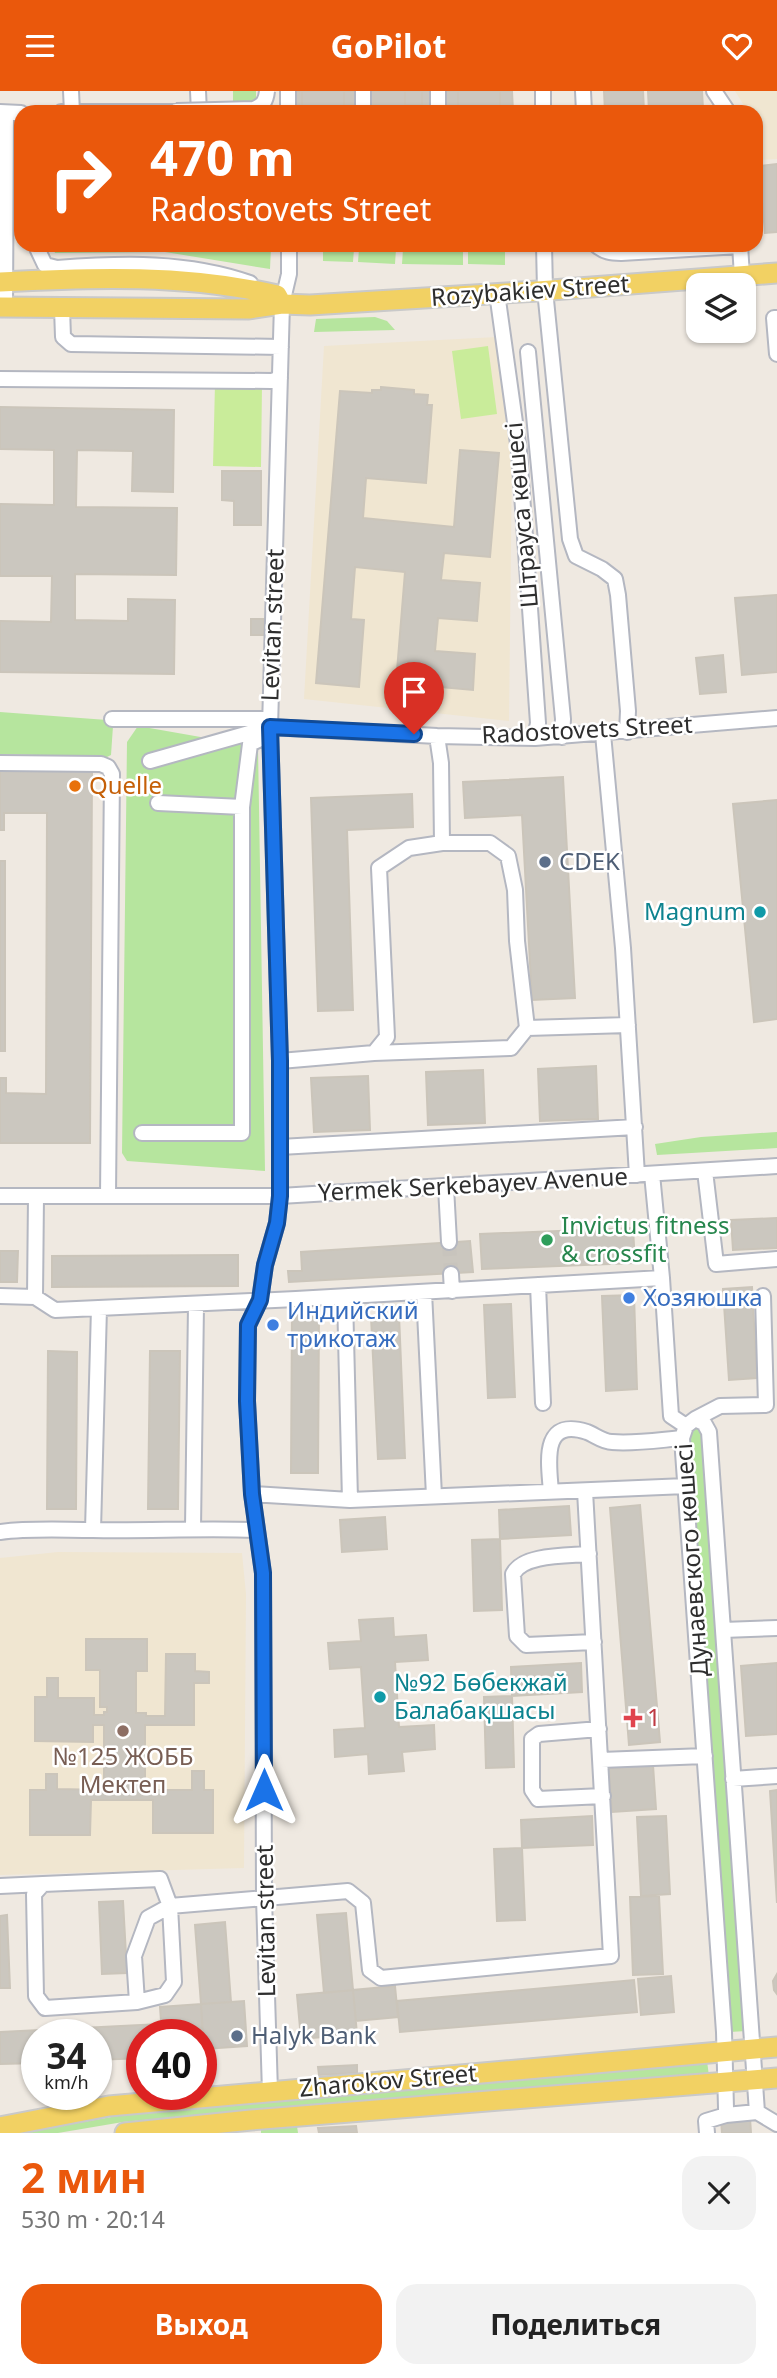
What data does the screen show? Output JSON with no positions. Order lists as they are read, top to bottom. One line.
{"streets":{"main road":["Rozybakiev Street","Zharokov Street"],"street":["Штрауса көшесі","Levitan street","Radostovets Street","Yermek Serkebayev Avenue","Дунаевского көшесі"]},"crossings":[["Rozybakiev Street","Штрауса көшесі"],["Rozybakiev Street","Levitan street"],["Штрауса көшесі","Radostovets Street"],["Levitan street","Radostovets Street"],["Levitan street","Yermek Serkebayev Avenue"],["Levitan street","Zharokov Street"],["Дунаевского көшесі","Zharokov Street"]],"places":{"other":["Quelle","CDEK","Magnum","Invictus fitness & crossfit","Хозяюшка","Индийский трикотаж","№92 Бөбекжай Балабақшасы","№125 ЖОББ Мектеп","Halyk Bank"],"health":["1"]},"page":{"header":"GoPilot","turn":["470 m","Radostovets Street"],"speed":"34 km/h","limit":"40","heading":["2 мин","530 m · 20:14"],"buttons":["Выход","Поделиться"]}}
